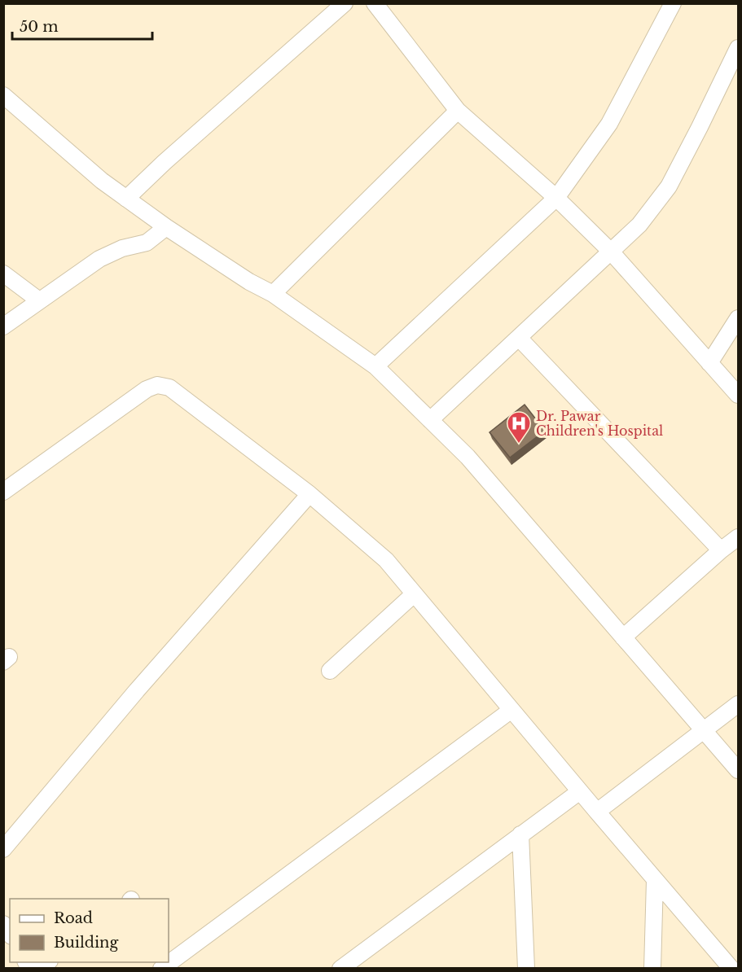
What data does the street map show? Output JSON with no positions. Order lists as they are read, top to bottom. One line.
{"places":{"hospital":["Dr. Pawar Children's Hospital"]},"legend":["Road","Building"],"scale_bar":"50 m"}
